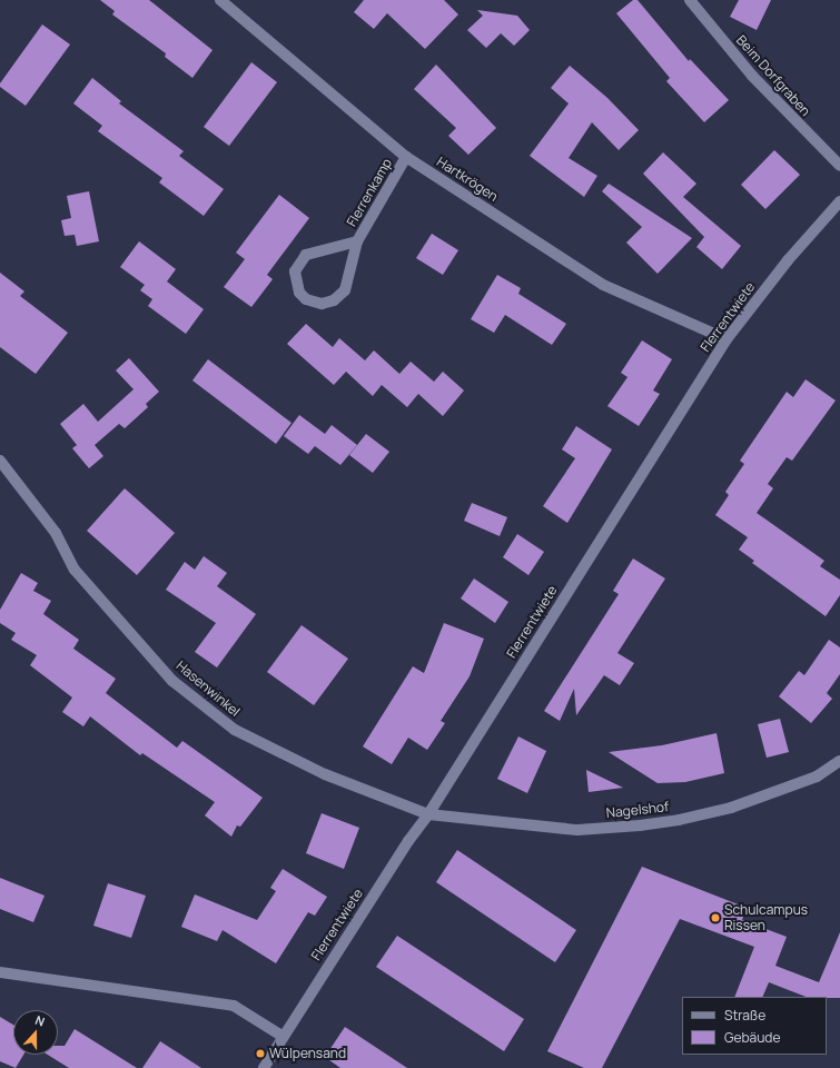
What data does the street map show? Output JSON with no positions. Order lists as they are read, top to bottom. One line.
{"streets":{"street":["Beim Dorfgraben","Hartkrögen","Flerrenkamp","Flerrentwiete","Hasenwinkel","Nagelshof"]},"crossings":[["Hartkrögen","Flerrenkamp"],["Hartkrögen","Flerrentwiete"],["Flerrentwiete","Hasenwinkel"],["Flerrentwiete","Nagelshof"],["Hasenwinkel","Nagelshof"]],"places":["Schulcampus Rissen","Wülpensand"],"legend":["Straße","Gebäude"],"north":"top"}
